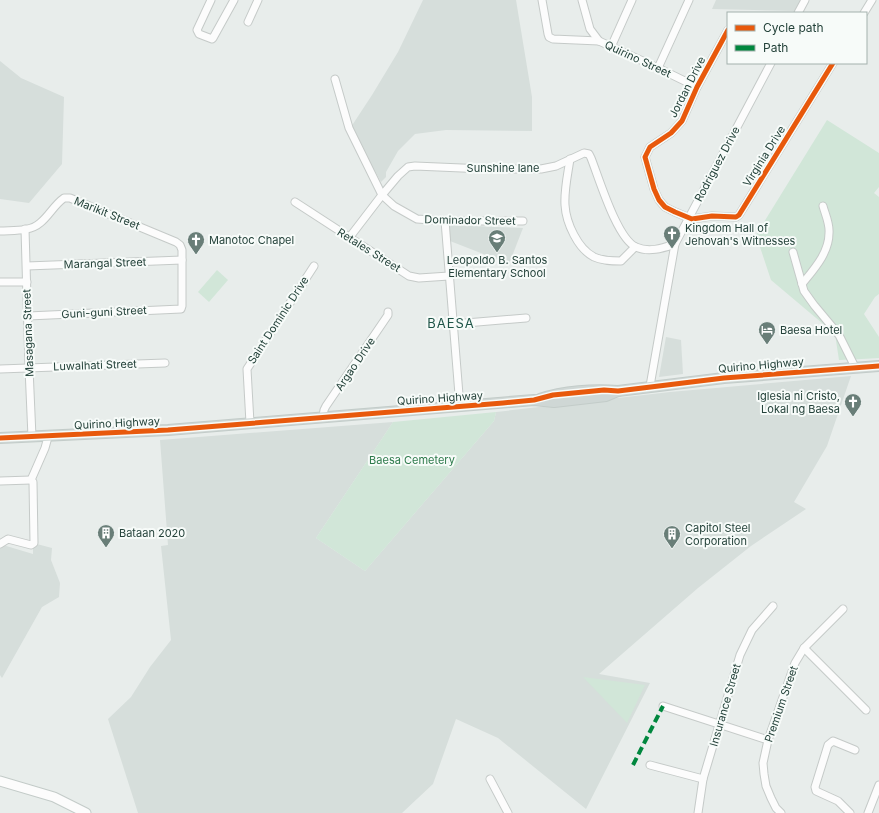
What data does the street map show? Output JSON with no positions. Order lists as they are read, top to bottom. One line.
{"streets":{"main road":["Quirino Highway"],"street":["Quirino Street","Jordan Drive","Virginia Drive","Rodriguez Drive","Sunshine lane","Marikit Street","Dominador Street","Retales Street","Marangal Street","Guni-guni Street","Saint Dominic Drive","Masagana Street","Argao Drive","Luwalhati Street","Premium Street","Insurance Street"]},"crossings":[["Quirino Street","Jordan Drive"],["Jordan Drive","Virginia Drive"],["Jordan Drive","Rodriguez Drive"],["Virginia Drive","Rodriguez Drive"],["Rodriguez Drive","Quirino Highway"],["Sunshine lane","Dominador Street"],["Sunshine lane","Retales Street"],["Marikit Street","Marangal Street"],["Marikit Street","Guni-guni Street"],["Marikit Street","Masagana Street"],["Marangal Street","Guni-guni Street"],["Marangal Street","Masagana Street"],["Guni-guni Street","Masagana Street"],["Saint Dominic Drive","Quirino Highway"],["Masagana Street","Luwalhati Street"],["Masagana Street","Quirino Highway"],["Argao Drive","Quirino Highway"]],"districts":["BAESA"],"parks":["Baesa Cemetery"],"places":{"church":["Kingdom Hall of Jehovah's Witnesses","Manotoc Chapel","Iglesia ni Cristo, Lokal ng Baesa"],"school or university":["Leopoldo B. Santos Elementary School"],"hotel":["Baesa Hotel"],"building":["Bataan 2020","Capitol Steel Corporation"]},"legend":["Cycle path","Path"]}
